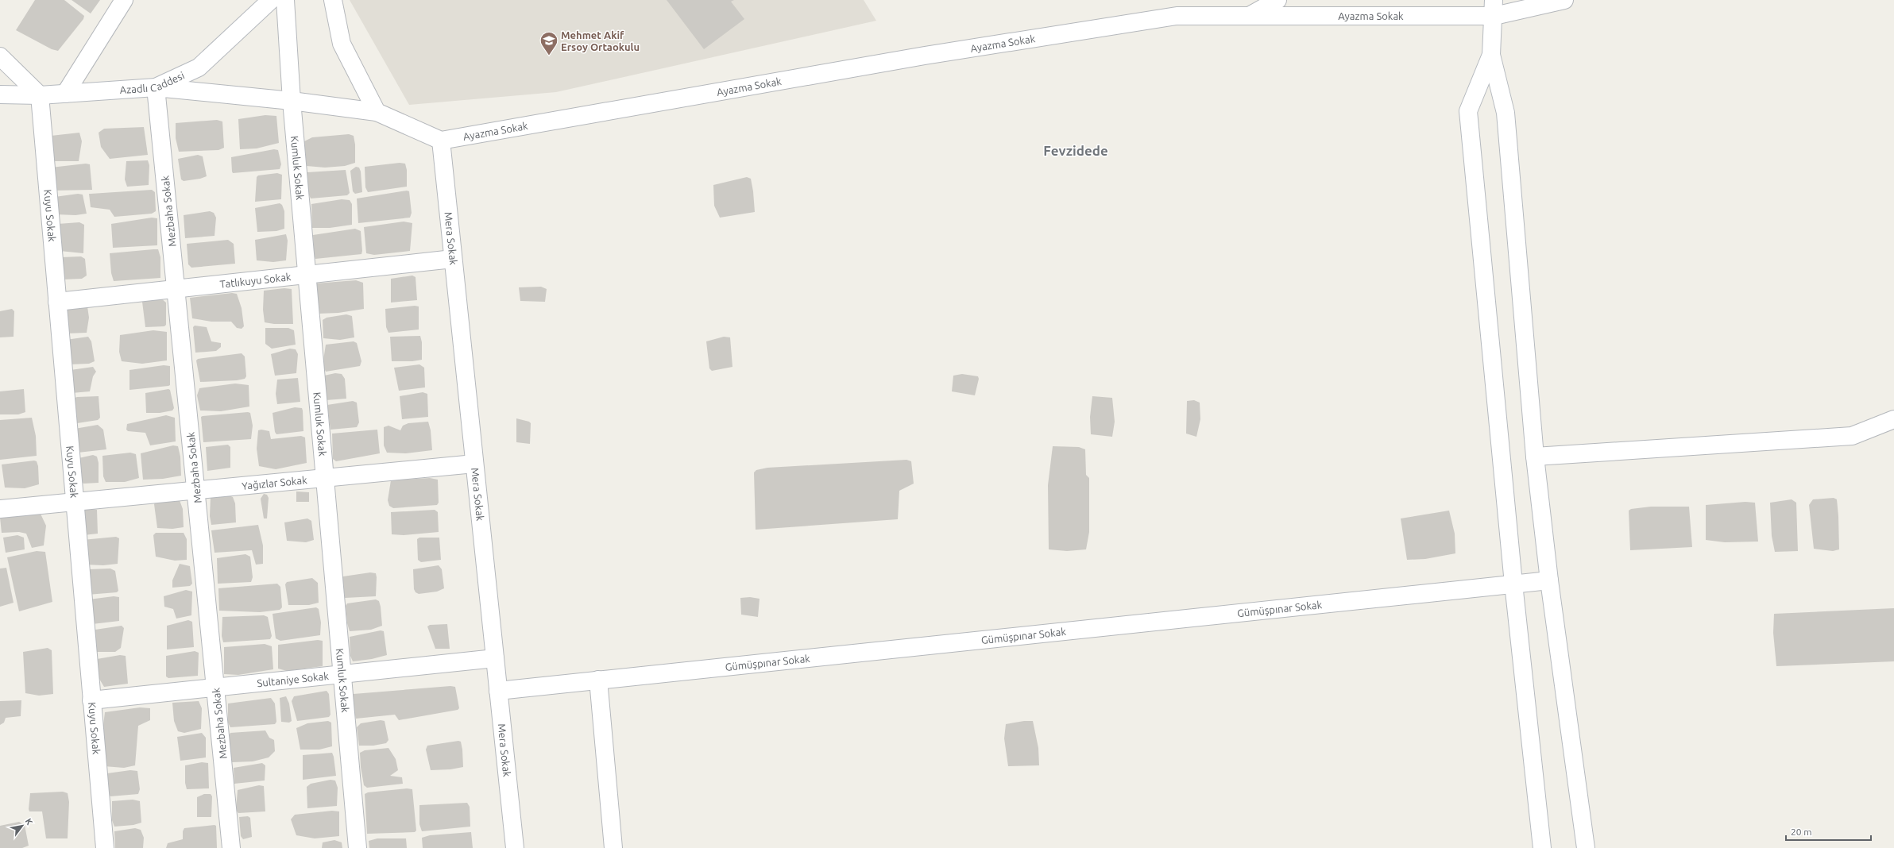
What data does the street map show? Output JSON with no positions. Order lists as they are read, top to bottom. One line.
{"streets":{"street":["Ayazma Sokak","Azadlı Caddesi","Kumluk Sokak","Mezbaha Sokak","Kuyu Sokak","Mera Sokak","Tatlıkuyu Sokak","Yağızlar Sokak","Gümüşpınar Sokak","Sultaniye Sokak"]},"crossings":[["Ayazma Sokak","Mera Sokak"],["Azadlı Caddesi","Mezbaha Sokak"],["Azadlı Caddesi","Kuyu Sokak"],["Kumluk Sokak","Tatlıkuyu Sokak"],["Kumluk Sokak","Yağızlar Sokak"],["Kumluk Sokak","Sultaniye Sokak"],["Mezbaha Sokak","Tatlıkuyu Sokak"],["Mezbaha Sokak","Yağızlar Sokak"],["Mezbaha Sokak","Sultaniye Sokak"],["Kuyu Sokak","Tatlıkuyu Sokak"],["Kuyu Sokak","Yağızlar Sokak"],["Kuyu Sokak","Sultaniye Sokak"],["Mera Sokak","Tatlıkuyu Sokak"],["Mera Sokak","Yağızlar Sokak"],["Mera Sokak","Gümüşpınar Sokak"],["Mera Sokak","Sultaniye Sokak"]],"districts":["Fevzidede"],"places":{"school or university":["Mehmet Akif Ersoy Ortaokulu"]},"scale_bar":"20 m","north":"top right"}
